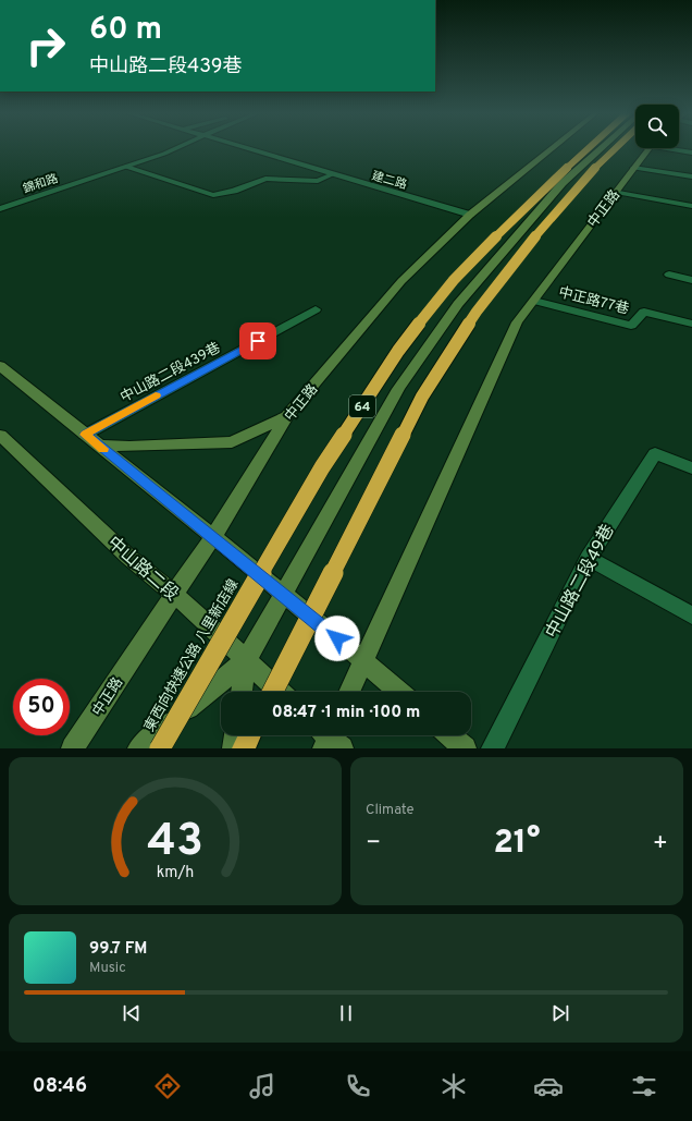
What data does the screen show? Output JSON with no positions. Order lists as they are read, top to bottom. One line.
{"streets":{"highway":["64","東西向快速公路 八里新店線"],"main road":["中正路","中山路二段"],"street":["建二路","錦和路","中正路77巷","中山路二段439巷","中山路二段49巷"]},"crossings":[["建二路","中正路"],["中正路","中正路77巷"],["中正路","中山路二段"]],"page":{"turn":["60 m","中山路二段439巷"],"limit":"50","trip":"08:47 · 1 min · 100 m","tile":"Climate","heat":["−","21°","+"],"song":["99.7 FM","Music"],"tabs":"08:46","gauge":["43","km/h"]}}
